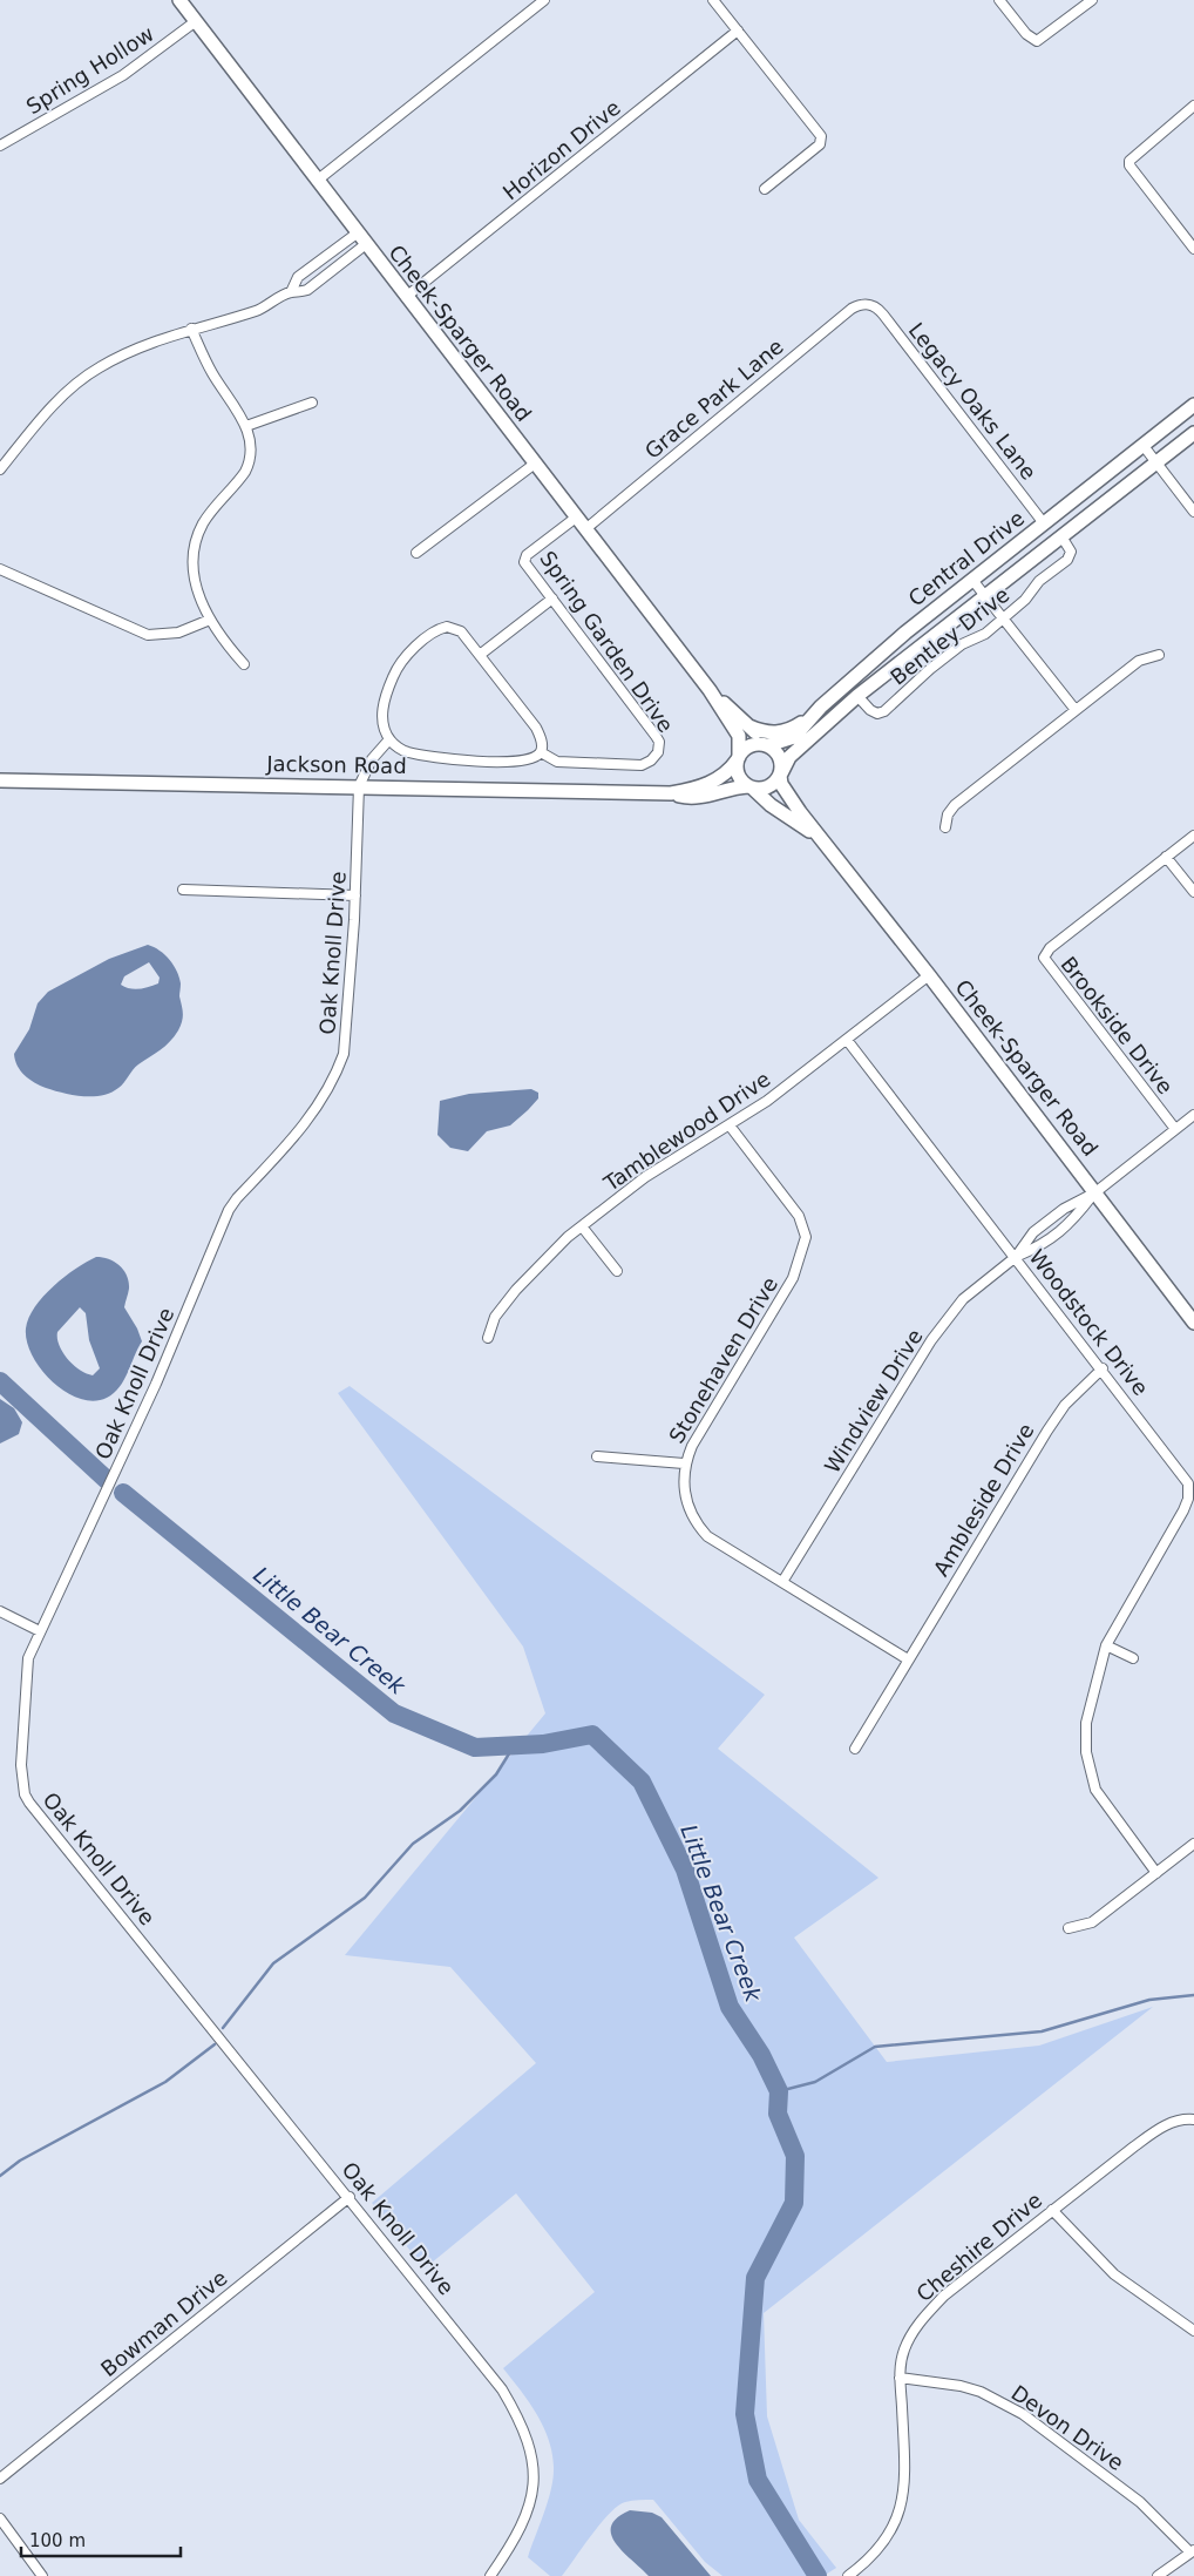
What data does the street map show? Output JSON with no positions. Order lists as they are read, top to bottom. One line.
{"streets":{"main road":["Cheek-Sparger Road","Central Drive","Jackson Road"],"street":["Spring Hollow","Horizon Drive","Grace Park Lane","Legacy Oaks Lane","Bentley Drive","Spring Garden Drive","Oak Knoll Drive","Brookside Drive","Tamblewood Drive","Woodstock Drive","Stonehaven Drive","Windview Drive","Ambleside Drive","Cheshire Drive","Bowman Drive","Devon Drive"]},"crossings":[["Spring Hollow","Cheek-Sparger Road"],["Horizon Drive","Cheek-Sparger Road"],["Cheek-Sparger Road","Grace Park Lane"],["Cheek-Sparger Road","Central Drive"],["Cheek-Sparger Road","Spring Garden Drive"],["Cheek-Sparger Road","Jackson Road"],["Cheek-Sparger Road","Tamblewood Drive"],["Cheek-Sparger Road","Windview Drive"],["Grace Park Lane","Legacy Oaks Lane"],["Legacy Oaks Lane","Central Drive"],["Central Drive","Bentley Drive"],["Central Drive","Jackson Road"],["Jackson Road","Oak Knoll Drive"],["Oak Knoll Drive","Bowman Drive"],["Tamblewood Drive","Woodstock Drive"],["Tamblewood Drive","Stonehaven Drive"],["Woodstock Drive","Windview Drive"],["Woodstock Drive","Ambleside Drive"],["Stonehaven Drive","Windview Drive"],["Stonehaven Drive","Ambleside Drive"],["Cheshire Drive","Devon Drive"]],"water":["Little Bear Creek"],"scale_bar":"100 m"}
